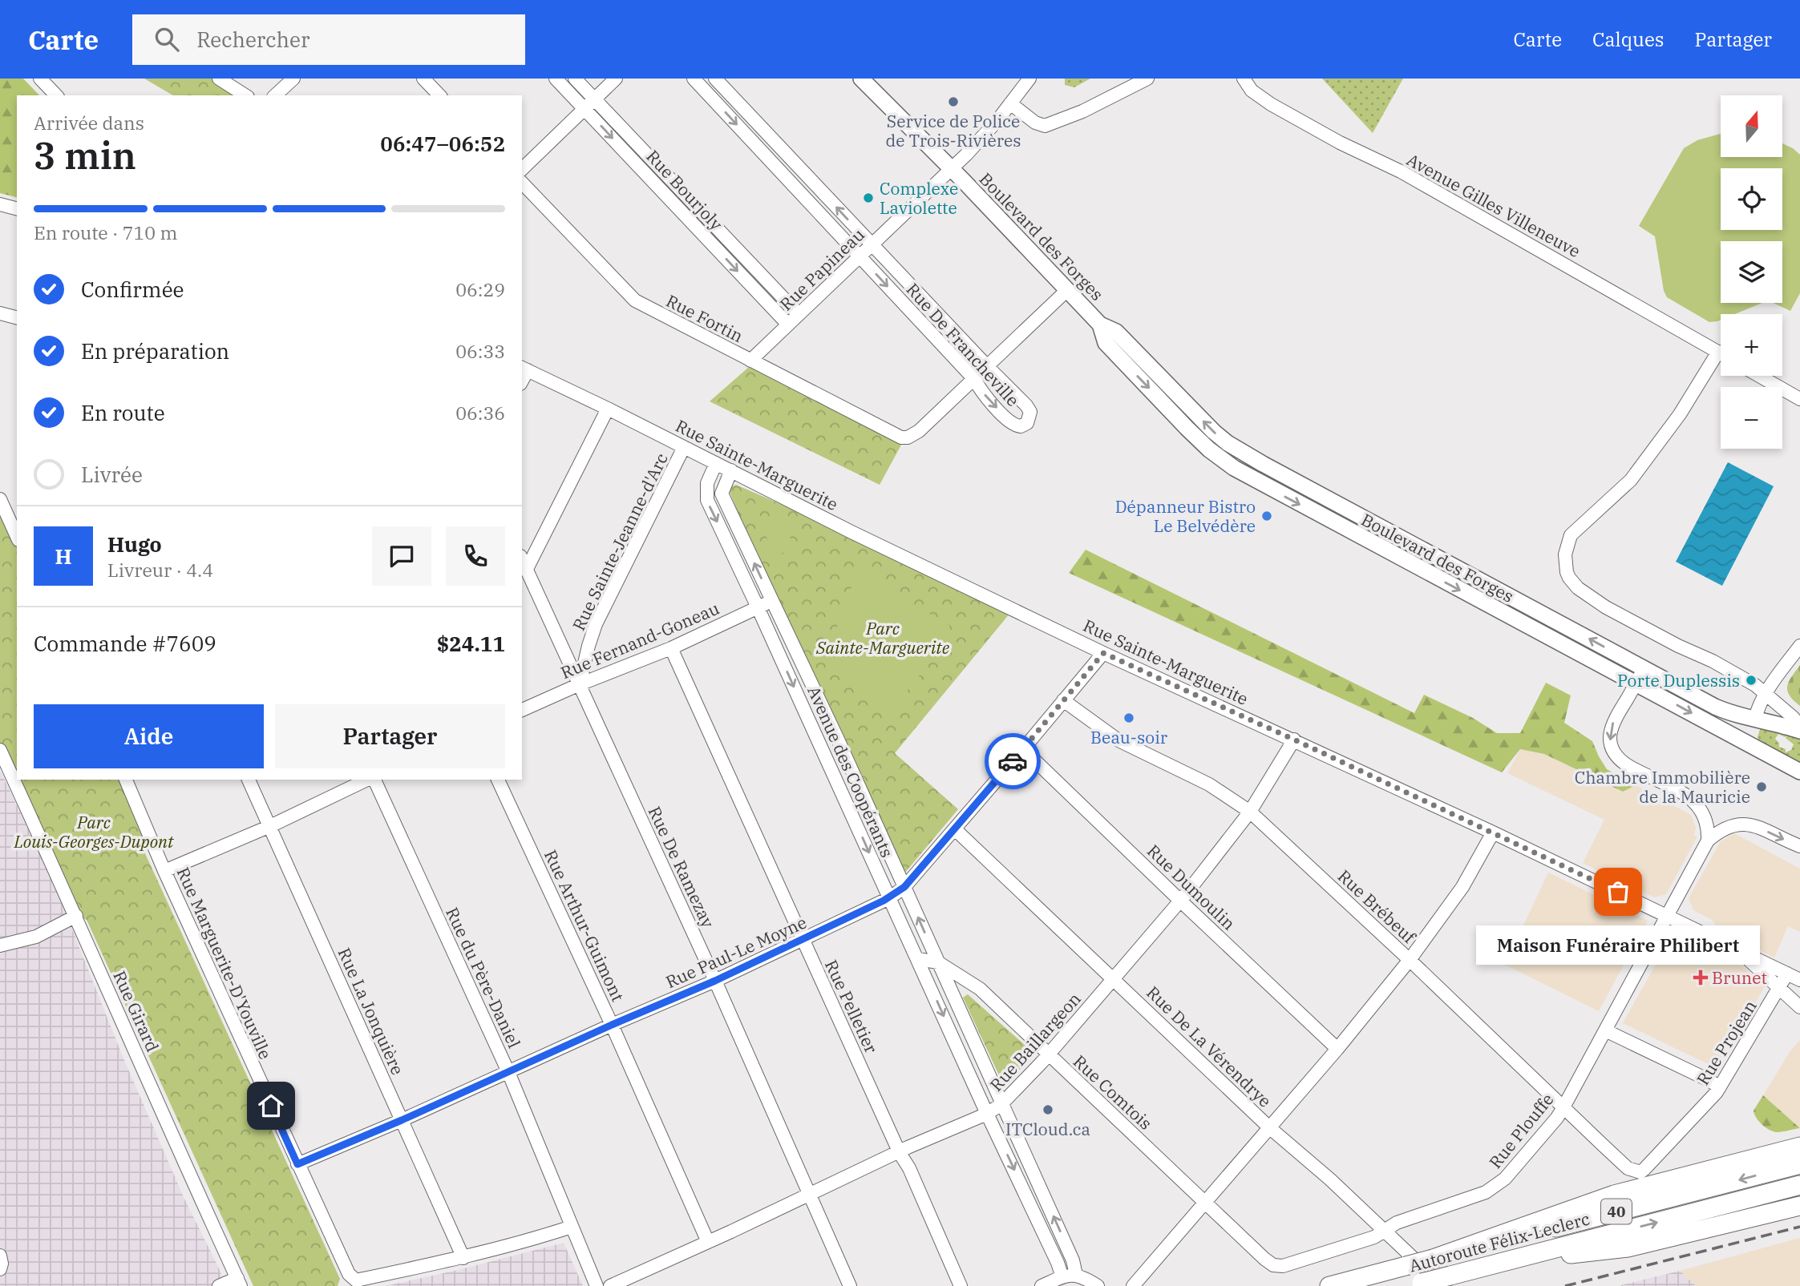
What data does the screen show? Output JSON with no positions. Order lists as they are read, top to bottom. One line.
{"streets":{"highway":["40","Autoroute Félix-Leclerc"],"main road":["Boulevard des Forges"],"street":["Rue Bourjoly","Avenue Gilles Villeneuve","Rue Papineau","Rue Fortin","Rue De Francheville","Rue Sainte-Marguerite","Rue Sainte-Jeanne-d'Arc","Rue Fernand-Goneau","Avenue des Coopérants","Rue De Ramezay","Rue Dumoulin","Rue Brébeuf","Rue Arthur-Guimont","Rue Paul-Le Moyne","Rue Marguerite-D'Youville","Rue du Père-Daniel","Rue Pelletier","Rue Girard","Rue La Jonquière","Rue Baillargeon","Rue Projean","Rue De La Vérendrye","Rue Comtois","Rue Plouffe"]},"crossings":[["Rue Bourjoly","Rue Papineau"],["Boulevard des Forges","Rue Papineau"],["Rue Papineau","Rue Fortin"],["Rue Papineau","Rue De Francheville"],["Rue Fortin","Rue De Francheville"],["Rue Sainte-Marguerite","Rue Sainte-Jeanne-d'Arc"],["Rue Sainte-Marguerite","Avenue des Coopérants"],["Rue Sainte-Marguerite","Rue Paul-Le Moyne"],["Rue Sainte-Marguerite","Rue Baillargeon"],["Rue Sainte-Marguerite","Rue Projean"],["Rue Sainte-Marguerite","Rue Plouffe"],["Rue Sainte-Jeanne-d'Arc","Rue Fernand-Goneau"],["Rue Sainte-Jeanne-d'Arc","Rue De Ramezay"],["Rue Fernand-Goneau","Avenue des Coopérants"],["Rue Fernand-Goneau","Rue De Ramezay"],["Rue Fernand-Goneau","Rue Pelletier"],["Avenue des Coopérants","Rue Paul-Le Moyne"],["Avenue des Coopérants","Rue Baillargeon"],["Avenue des Coopérants","Rue Comtois"],["Rue De Ramezay","Rue Paul-Le Moyne"],["Rue De Ramezay","Rue Baillargeon"],["Rue Dumoulin","Rue Paul-Le Moyne"],["Rue Dumoulin","Rue Baillargeon"],["Rue Brébeuf","Rue Paul-Le Moyne"],["Rue Brébeuf","Rue Baillargeon"],["Rue Brébeuf","Rue Projean"],["Rue Brébeuf","Rue Plouffe"],["Rue Arthur-Guimont","Rue Paul-Le Moyne"],["Rue Arthur-Guimont","Rue Baillargeon"],["Rue Paul-Le Moyne","Rue Marguerite-D'Youville"],["Rue Paul-Le Moyne","Rue du Père-Daniel"],["Rue Paul-Le Moyne","Rue Pelletier"],["Rue Paul-Le Moyne","Rue La Jonquière"],["Rue Paul-Le Moyne","Rue De La Vérendrye"],["Rue Marguerite-D'Youville","Rue La Jonquière"],["Rue Pelletier","Rue Baillargeon"],["Rue Baillargeon","Rue De La Vérendrye"],["Rue Baillargeon","Rue Comtois"],["Rue De La Vérendrye","Rue Plouffe"],["Rue De La Vérendrye","Autoroute Félix-Leclerc"],["Rue Comtois","Rue Plouffe"]],"parks":["Parc Sainte-Marguerite","Parc Louis-Georges-Dupont"],"places":{"other":["Service de Police de Trois-Rivières","Complexe Laviolette","Dépanneur Bistro Le Belvédère","Porte Duplessis","Beau-soir","Chambre Immobilière de la Mauricie","Maison Funéraire Philibert","ITCloud.ca"],"health":["Brunet"]},"north":"top","page":{"header":"Carte","search":"Rechercher","nav":["Carte","Calques","Partager"],"map_buttons":["+","−"],"heading":["3 min","Arrivée dans","06:47–06:52"],"panel":["Hugo","Livreur · 4.4","Commande #7609","$24.11"],"bar":"En route · 710 m","list":[["Confirmée","06:29"],["En préparation","06:33"],["En route","06:36"],"Livrée"],"round":"H","buttons":["Aide","Partager"],"bubble":"Maison Funéraire Philibert"}}
